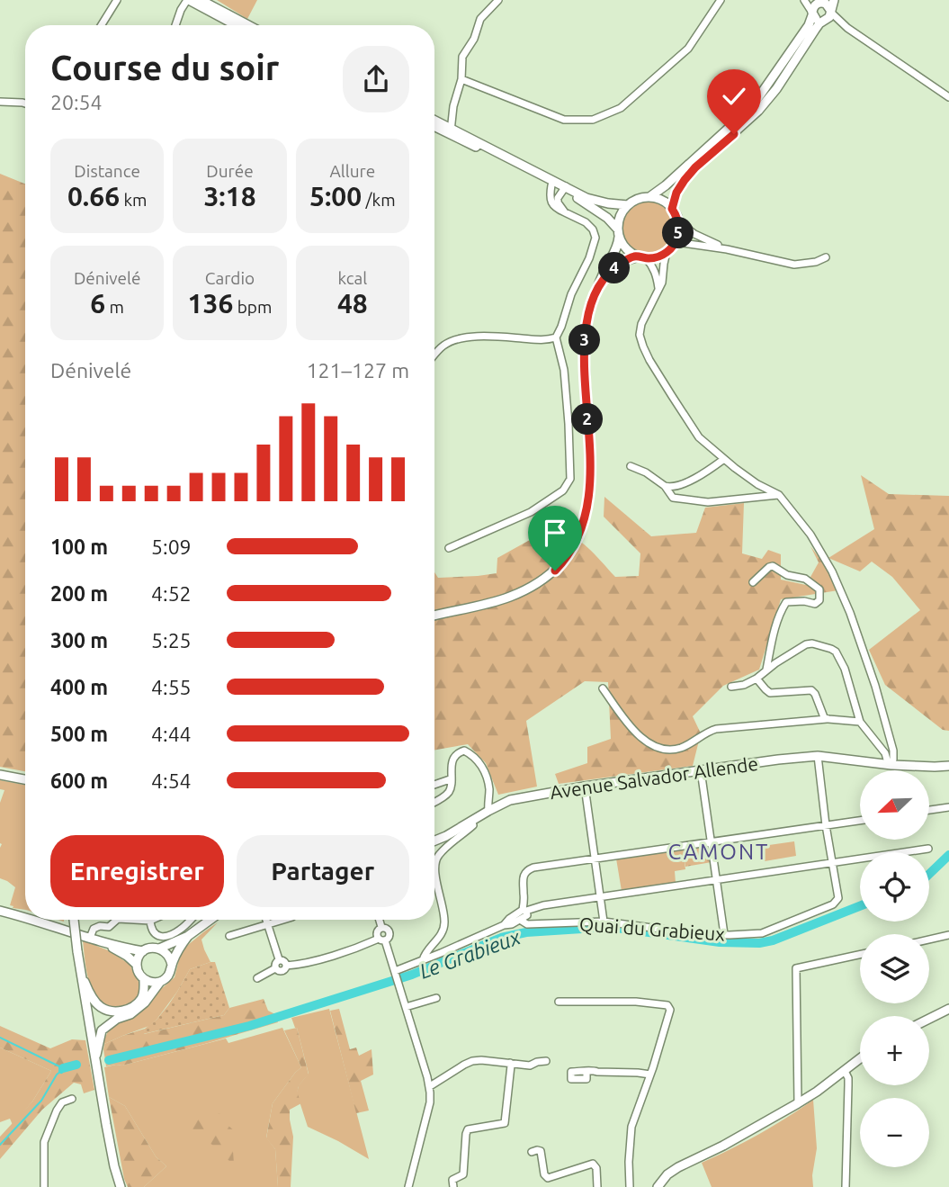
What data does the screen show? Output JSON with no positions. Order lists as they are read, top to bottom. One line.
{"streets":{"main road":["Avenue Salvador Allende"],"street":["Quai du Grabieux"]},"districts":["CAMONT"],"water":["Le Grabieux"],"north":"bottom left","page":{"heading":["Course du soir","20:54"],"stats":[["Distance","0.66 km"],["Durée","3:18"],["Allure","5:00 /km"],["Dénivelé","6 m"],["Cardio","136 bpm"],["kcal","48"]],"pins":["5","4","3","2"],"chart":["Dénivelé","121–127 m"],"list":[{"name":"100 m","note":"5:09"},{"name":"200 m","note":"4:52"},{"name":"300 m","note":"5:25"},{"name":"400 m","note":"4:55"},{"name":"500 m","note":"4:44"},{"name":"600 m","note":"4:54"}],"map_buttons":["+","−"],"buttons":["Enregistrer","Partager"]}}
